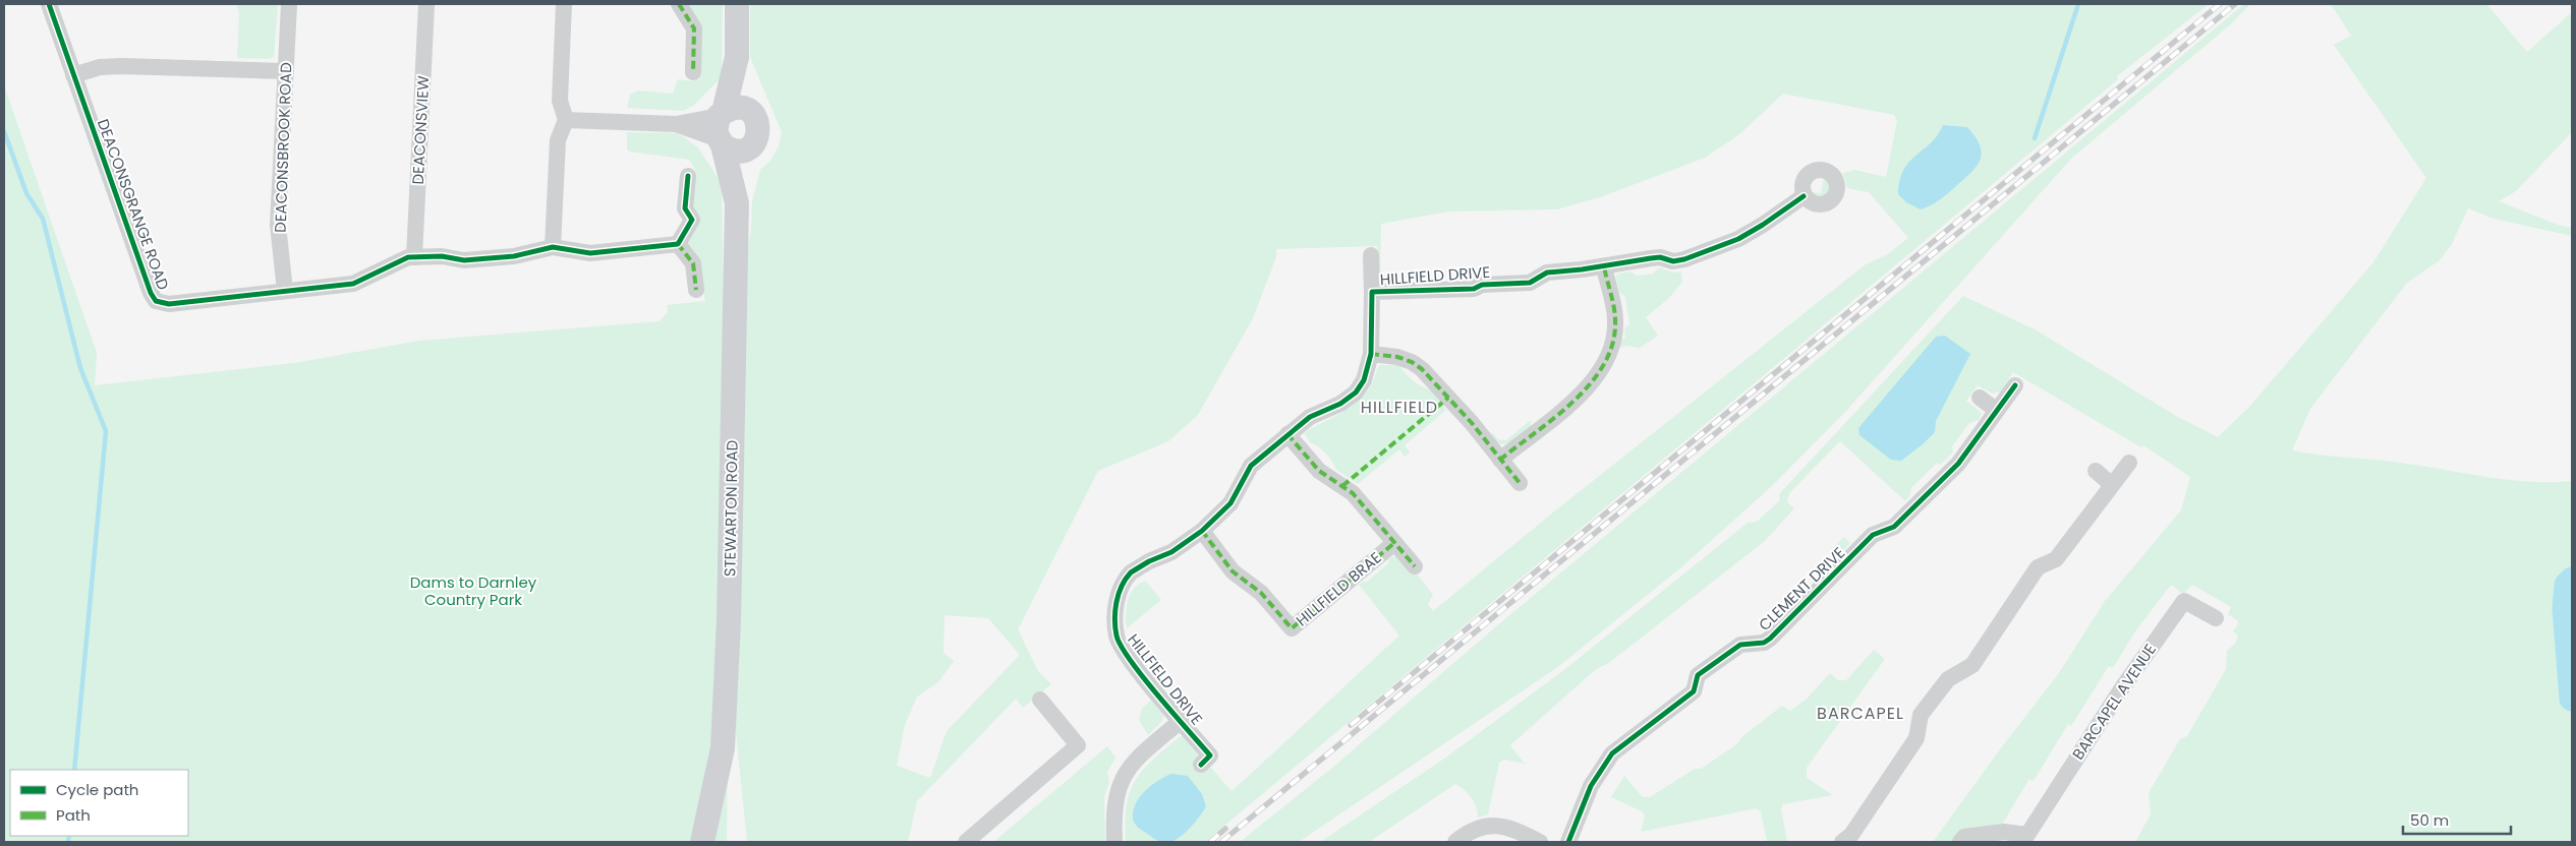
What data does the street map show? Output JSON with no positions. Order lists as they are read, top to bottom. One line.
{"streets":{"main road":["STEWARTON ROAD"],"street":["DEACONSVIEW","DEACONSBROOK ROAD","DEACONSGRANGE ROAD","HILLFIELD DRIVE","HILLFIELD BRAE","CLEMENT DRIVE","BARCAPEL AVENUE"]},"crossings":[["DEACONSVIEW","DEACONSGRANGE ROAD"],["DEACONSBROOK ROAD","DEACONSGRANGE ROAD"],["HILLFIELD DRIVE","HILLFIELD BRAE"]],"districts":["HILLFIELD","BARCAPEL"],"parks":["Dams to Darnley Country Park"],"legend":["Cycle path","Path"],"scale_bar":"50 m"}
